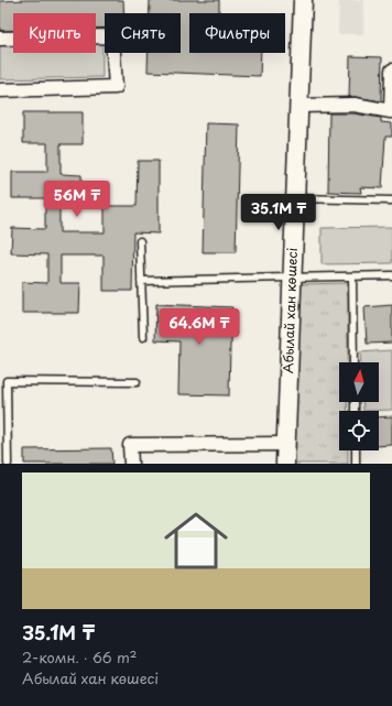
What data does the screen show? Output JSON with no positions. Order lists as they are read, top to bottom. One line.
{"streets":{"main road":["Абылай хан көшесі"]},"north":"top","page":{"chip":["Купить","Снять","Фильтры"],"price":["56M ₸","35.1M ₸","64.6M ₸"],"list":[{"name":"35.1M ₸","note":"2-комн. · 66 m² · Абылай хан көшесі"}]}}
